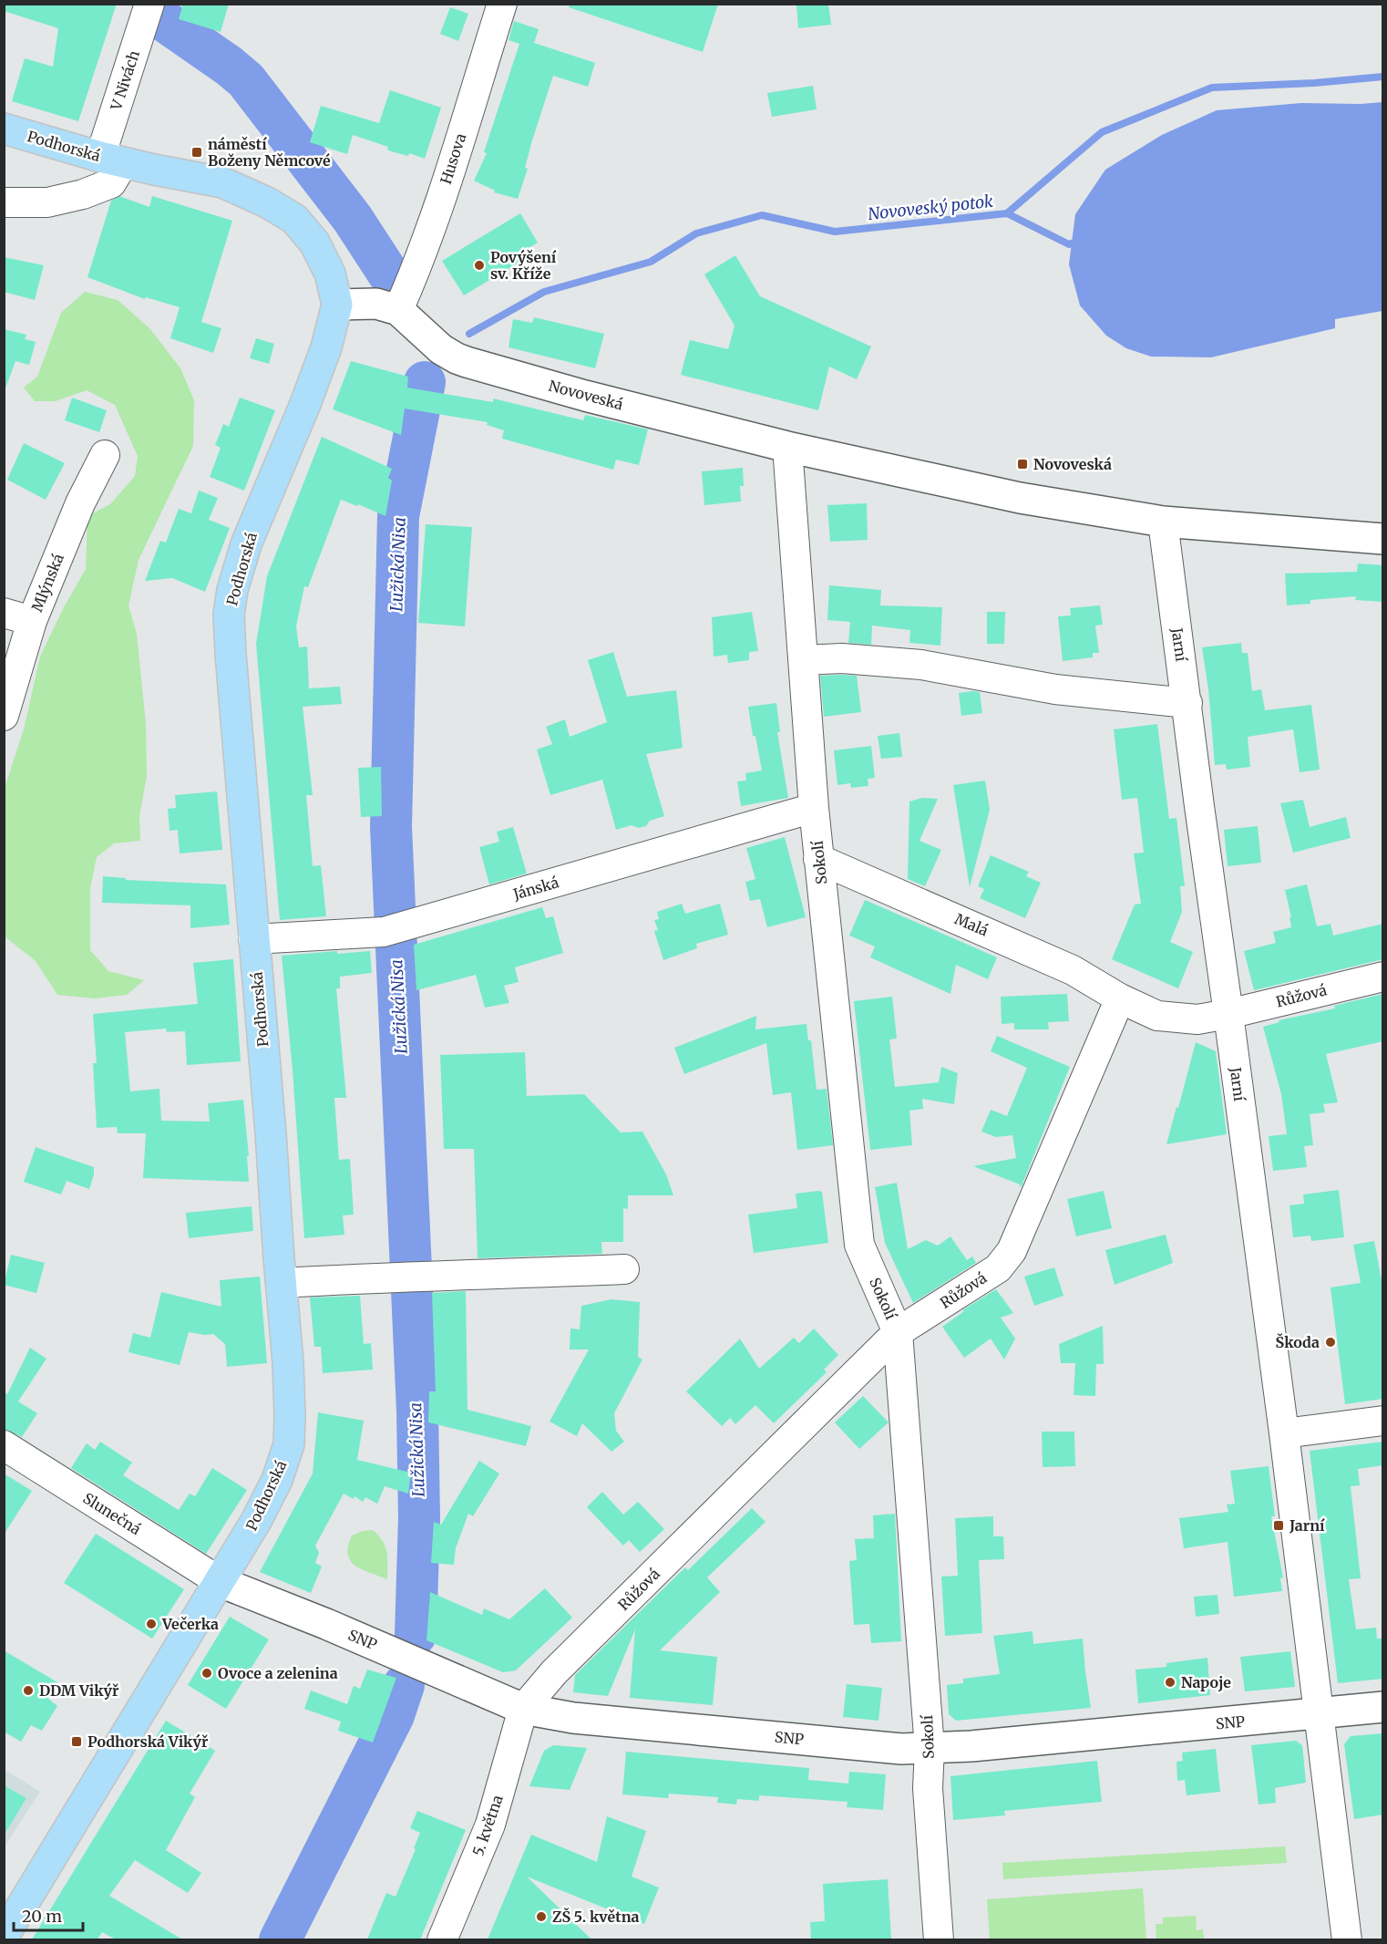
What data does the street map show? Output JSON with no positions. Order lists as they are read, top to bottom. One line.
{"streets":{"main road":["Podhorská"],"street":["V Nivách","Husova","Novoveská","Mlýnská","Jarní","Sokolí","Jánská","Malá","Růžová","Slunečná","SNP","5. května"]},"crossings":[["V Nivách","Podhorská"],["Podhorská","Jánská"],["Podhorská","Slunečná"],["Podhorská","SNP"],["Husova","Novoveská"],["Novoveská","Jarní"],["Novoveská","Sokolí"],["Jarní","Růžová"],["Jarní","SNP"],["Sokolí","Jánská"],["Sokolí","Malá"],["Sokolí","Růžová"],["Sokolí","SNP"],["Malá","Růžová"],["Růžová","SNP"],["Růžová","5. května"],["Slunečná","SNP"],["SNP","5. května"]],"water":["Novoveský potok","Lužická Nisa"],"places":{"transit":["náměstí Boženy Němcové","Novoveská","Jarní","Podhorská Vikýř"],"other":["Povýšení sv. Kříže","Škoda","Večerka","Ovoce a zelenina","Napoje","DDM Vikýř","ZŠ 5. května"]},"scale_bar":"20 m"}
